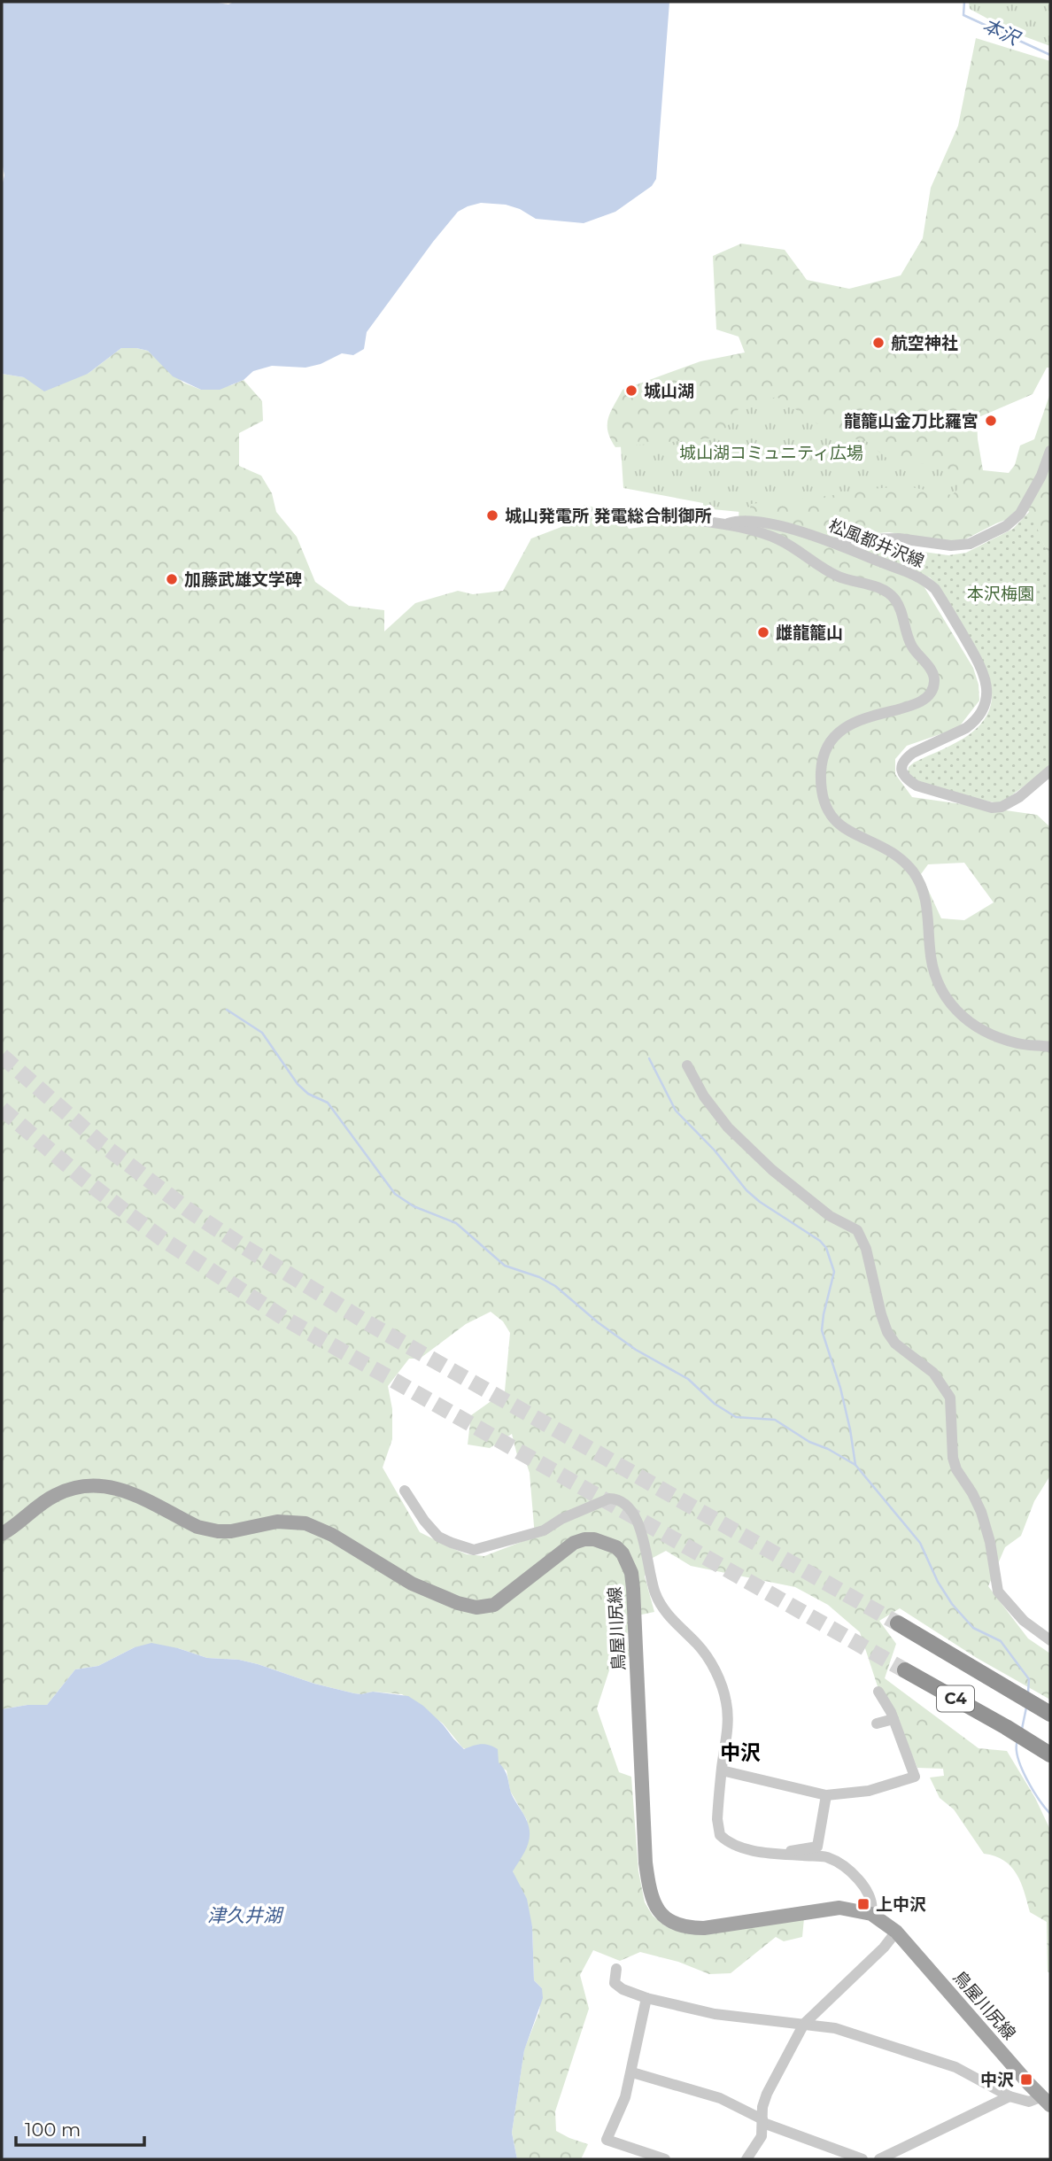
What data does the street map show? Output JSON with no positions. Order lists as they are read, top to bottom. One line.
{"streets":{"highway":["C4"],"main road":["鳥屋川尻線"],"street":["松風都井沢線"]},"districts":["中沢"],"water":["本沢","津久井湖"],"parks":["城山湖コミュニティ広場","本沢梅園"],"places":{"other":["航空神社","城山湖","龍籠山金刀比羅宮","城山発電所 発電総合制御所","加藤武雄文学碑","雌龍籠山"],"transit":["上中沢","中沢"]},"scale_bar":"100 m"}
